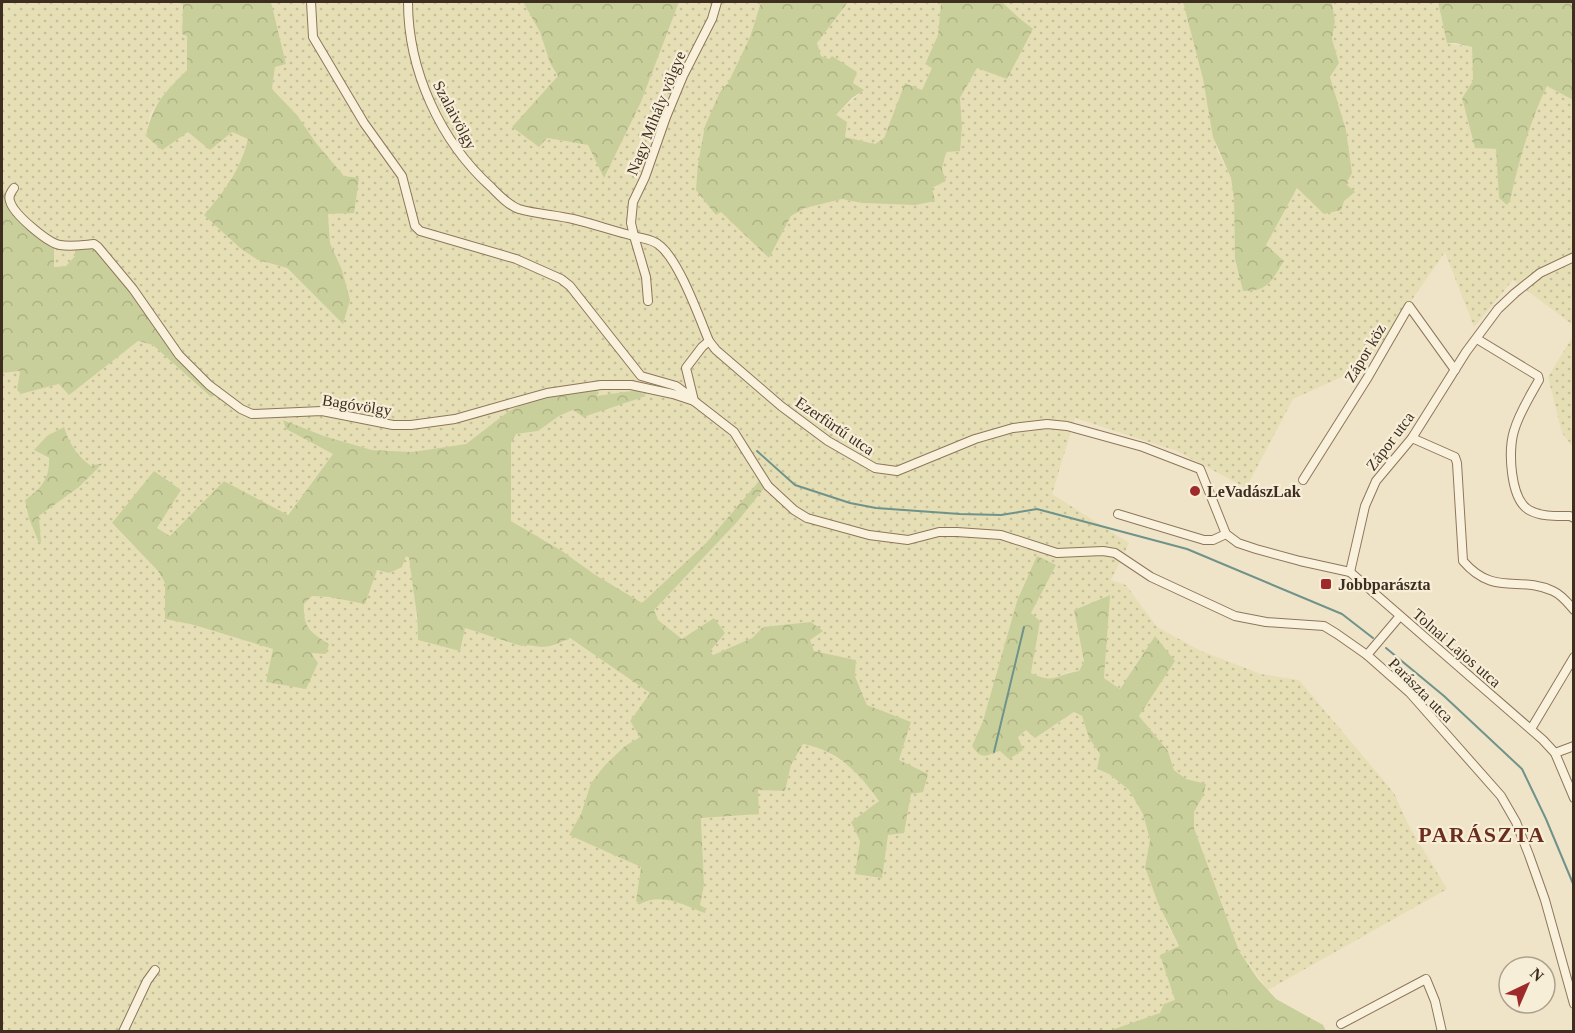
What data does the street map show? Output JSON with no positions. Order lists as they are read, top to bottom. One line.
{"streets":{"street":["Nagy Mihály völgye","Szalaivölgy","Zápor köz","Bagóvölgy","Ezerfürtű utca","Zápor utca","Tolnai Lajos utca","Parászta utca"]},"crossings":[["Nagy Mihály völgye","Szalaivölgy"],["Nagy Mihály völgye","Ezerfürtű utca"],["Szalaivölgy","Ezerfürtű utca"],["Zápor köz","Zápor utca"],["Bagóvölgy","Parászta utca"],["Zápor utca","Tolnai Lajos utca"]],"districts":["PARÁSZTA"],"places":{"other":["LeVadászLak"],"transit":["Jobbparászta"]},"north":"top right"}
